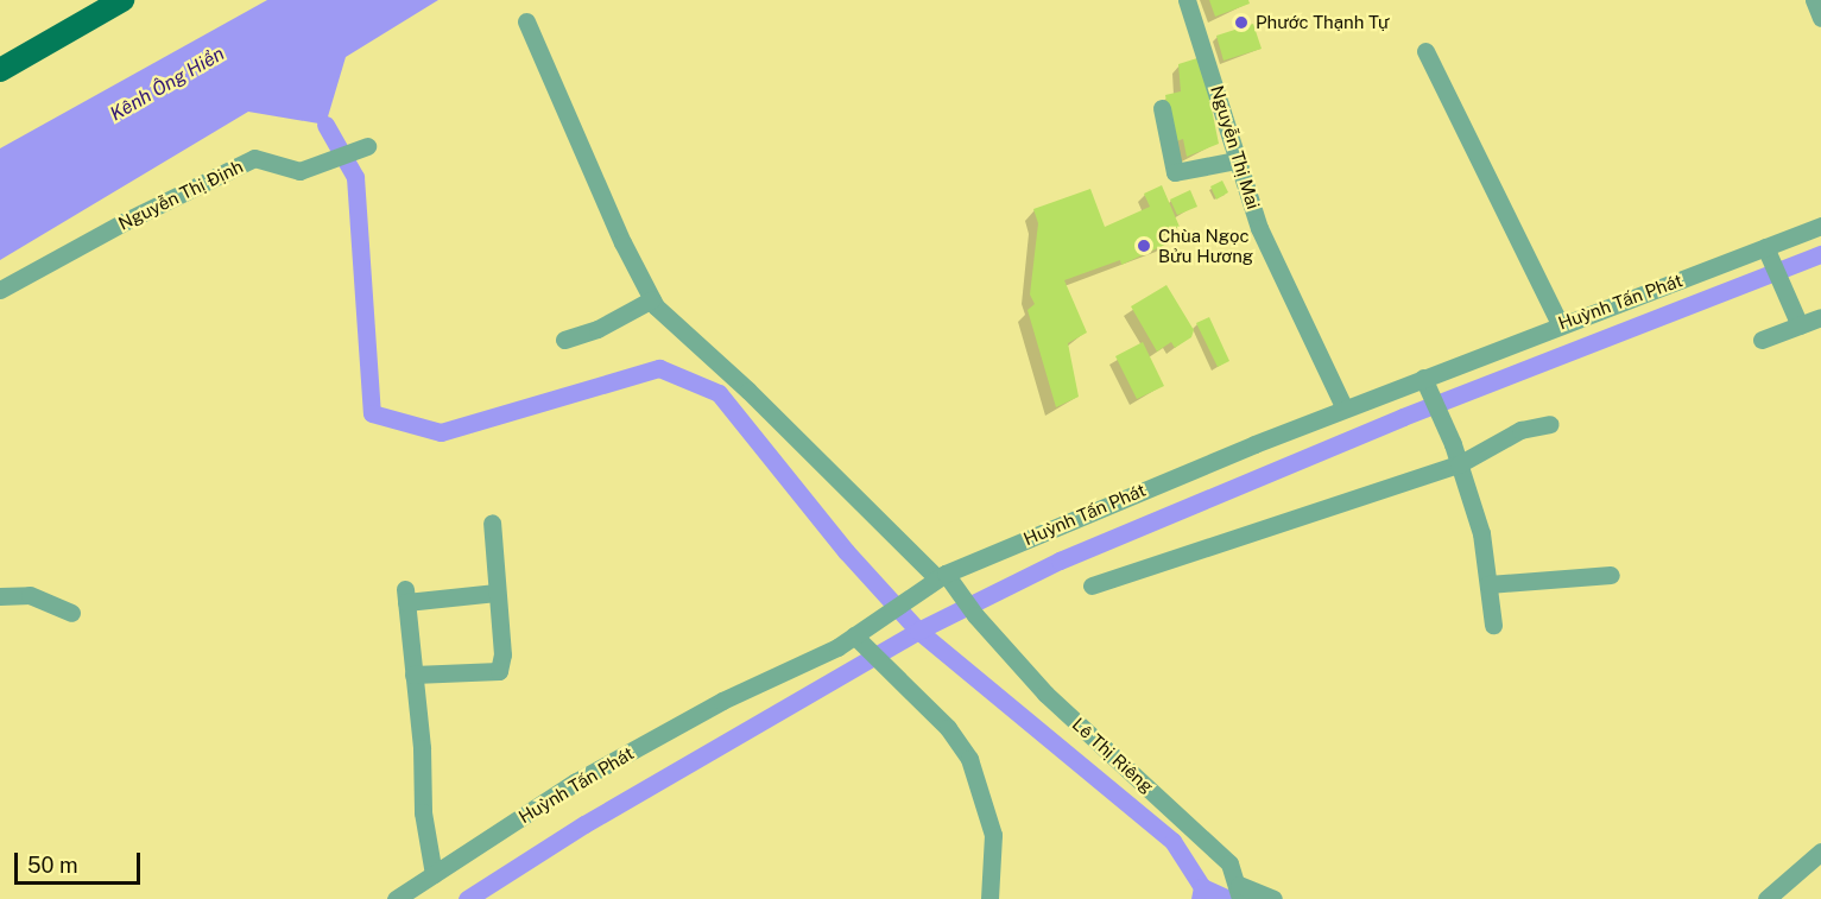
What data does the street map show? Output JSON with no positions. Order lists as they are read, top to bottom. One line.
{"streets":{"street":["Nguyễn Thị Mai","Nguyễn Thị Định","Huỳnh Tấn Phát","Lê Thị Riêng"]},"crossings":[["Nguyễn Thị Mai","Huỳnh Tấn Phát"],["Huỳnh Tấn Phát","Lê Thị Riêng"]],"water":["Kênh Ông Hiển"],"places":["Phước Thạnh Tự","Chùa Ngọc Bửu Hương"],"scale_bar":"50 m"}
